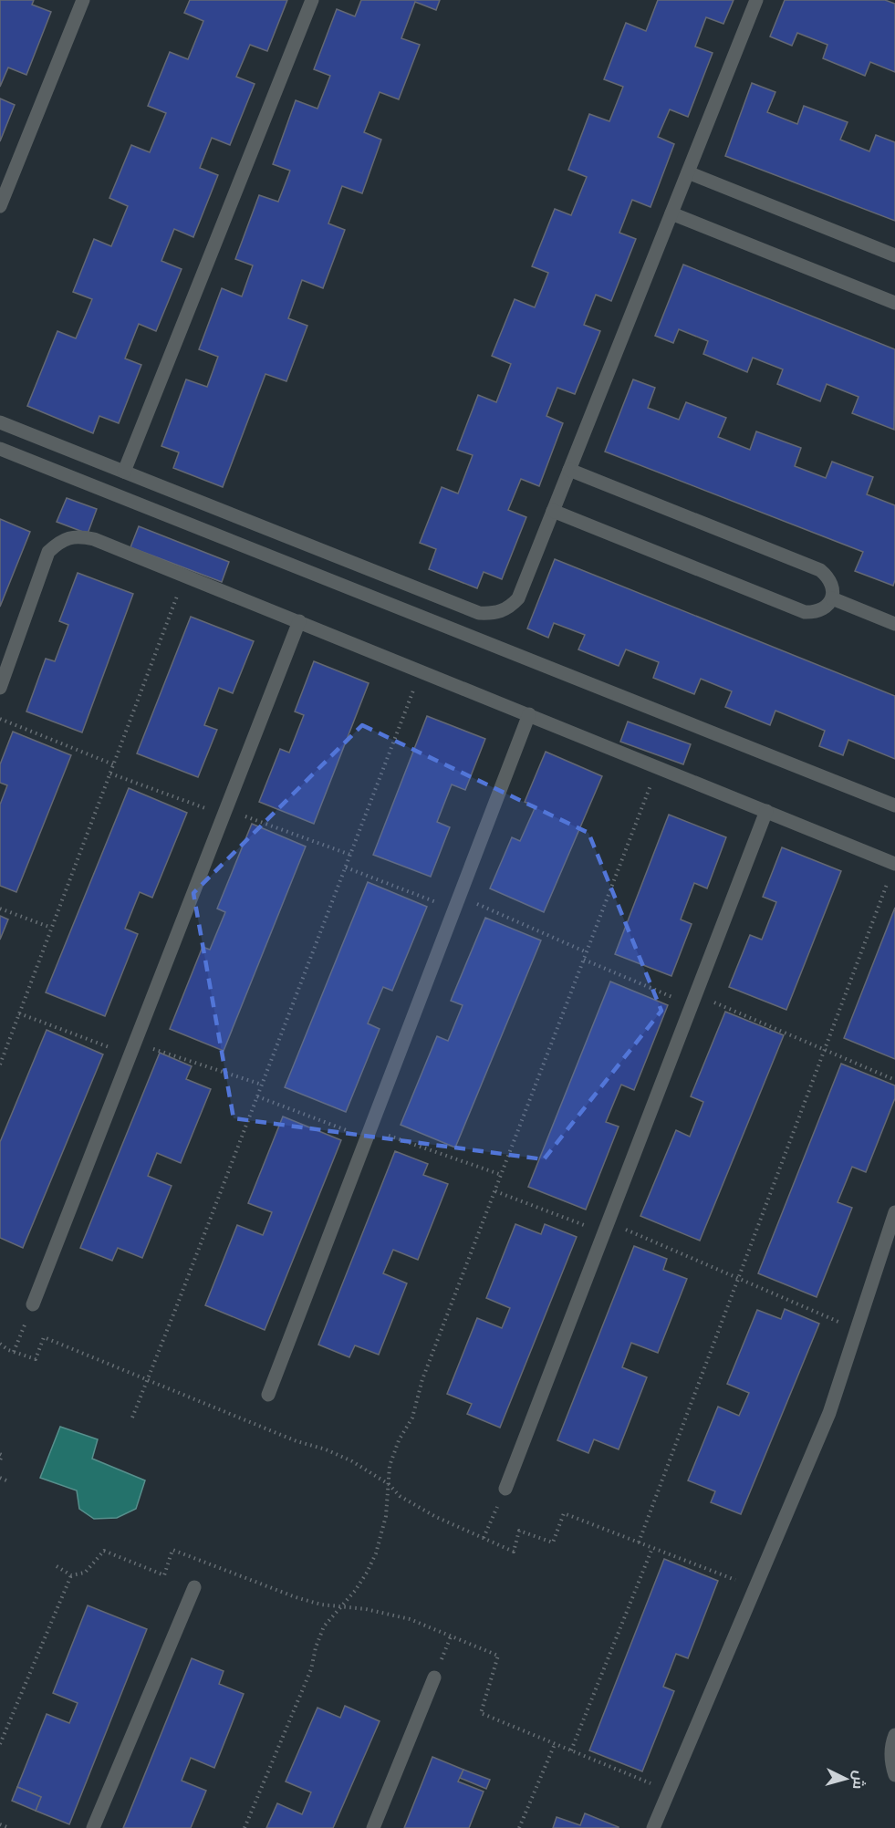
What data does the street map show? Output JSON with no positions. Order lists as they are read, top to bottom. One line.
{"north":"right"}
